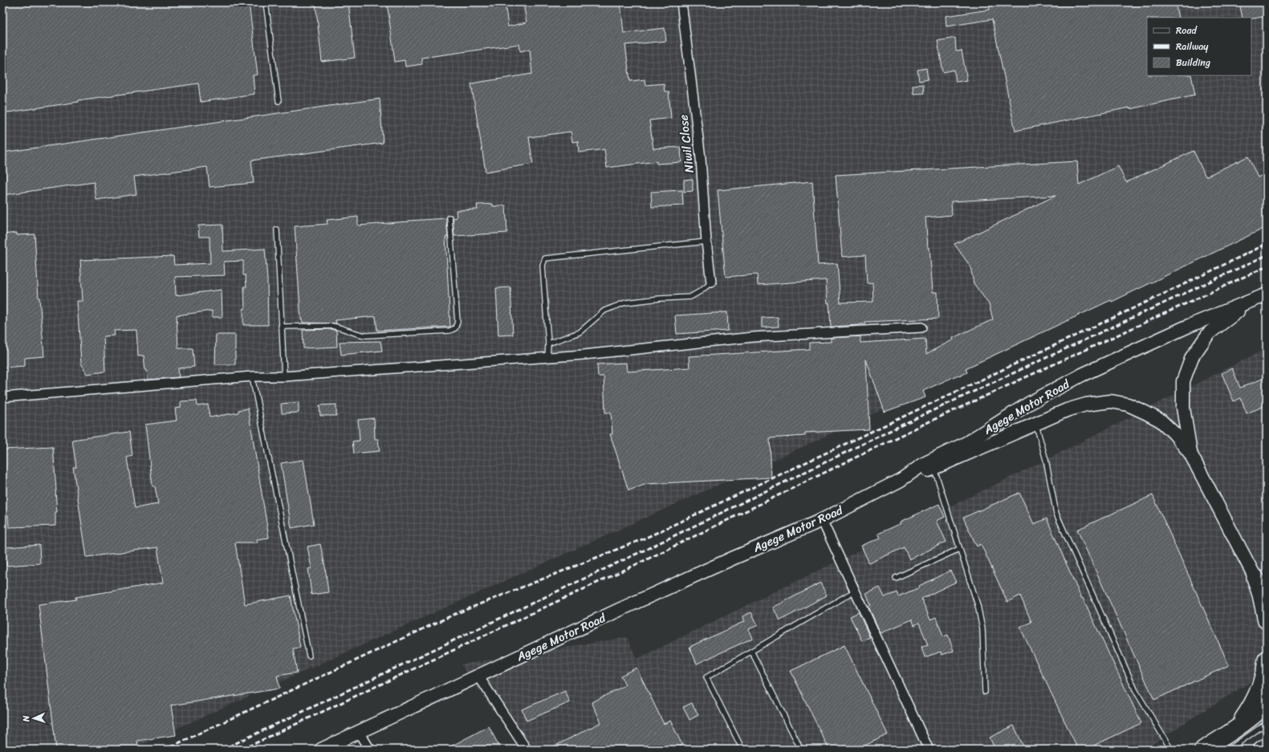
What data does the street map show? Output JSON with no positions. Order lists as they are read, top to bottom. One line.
{"streets":{"main road":["Agege Motor Road"],"street":["Niwil Close"]},"legend":["Road","Railway","Building"],"north":"left"}
